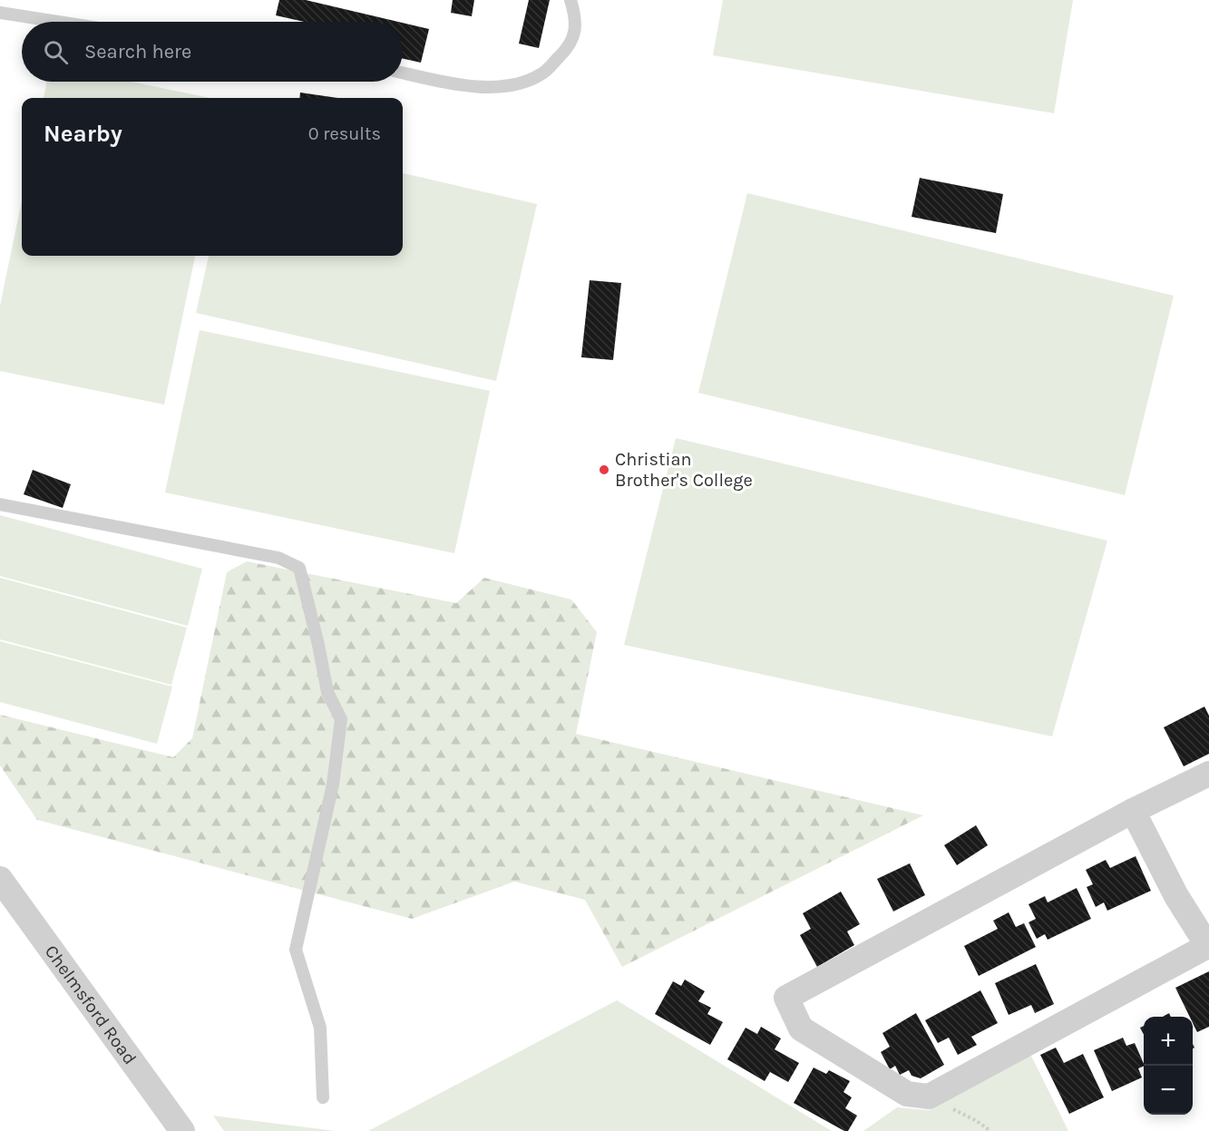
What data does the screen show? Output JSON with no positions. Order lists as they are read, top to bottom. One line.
{"streets":{"street":["Chelmsford Road"]},"places":["Christian Brother's College"],"page":{"search":"Search here","heading":["Nearby","0 results"],"map_buttons":["+","−"]}}
